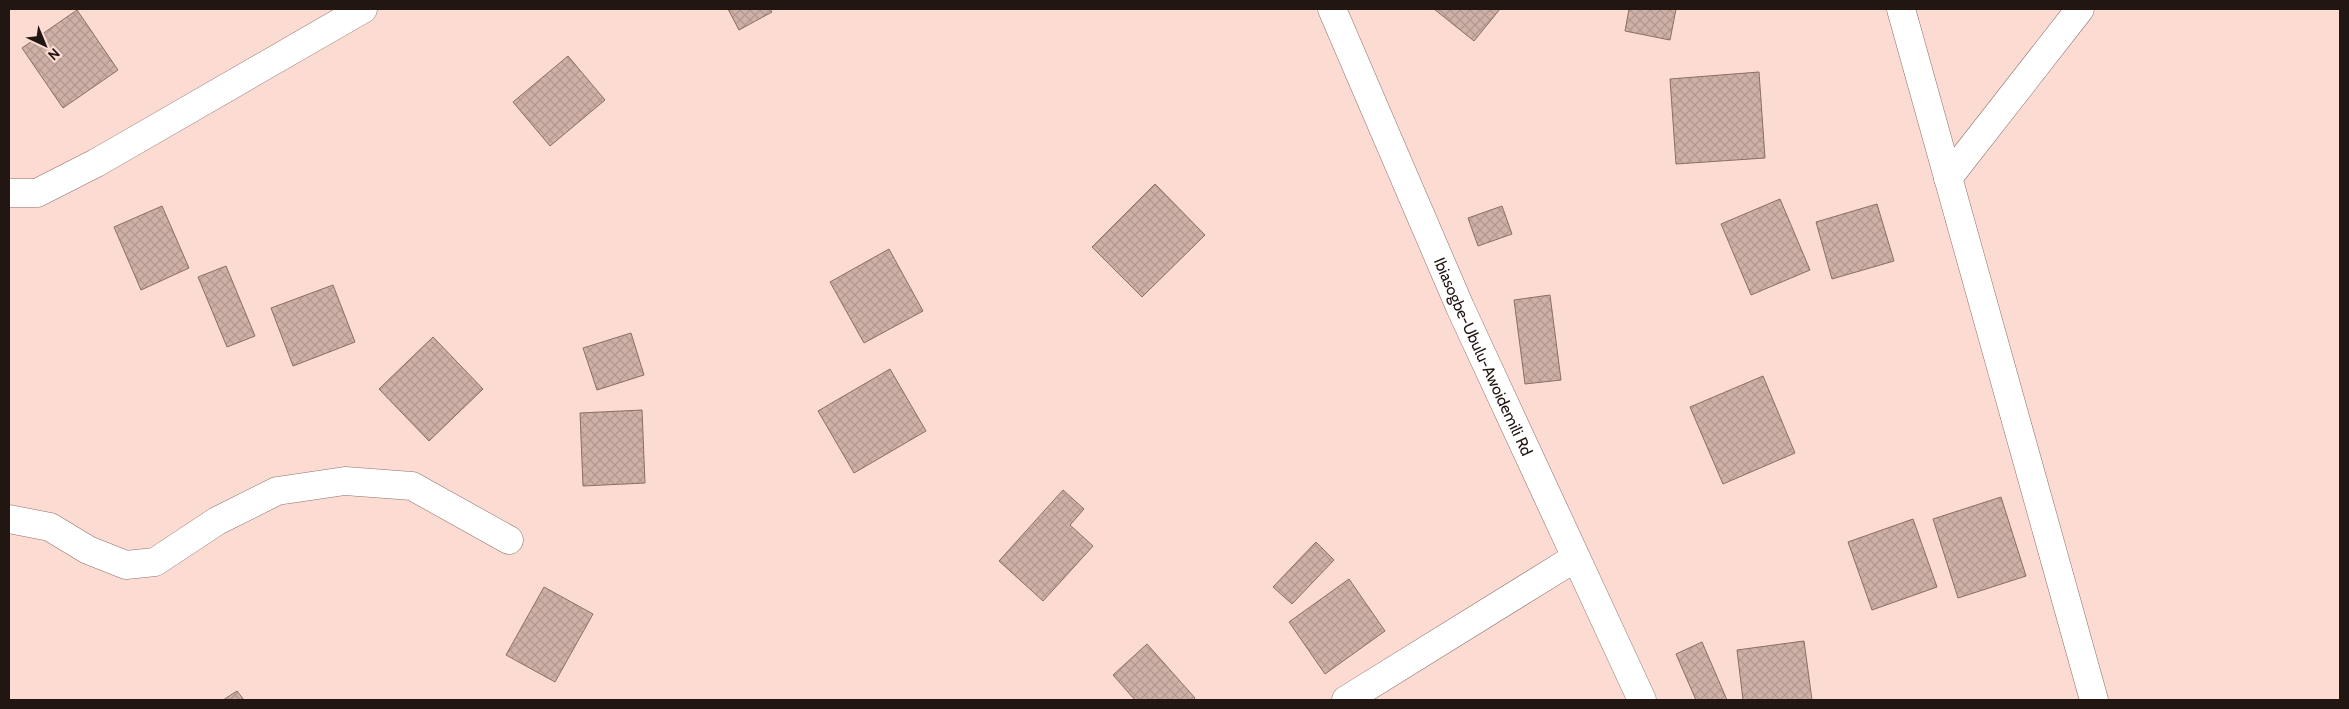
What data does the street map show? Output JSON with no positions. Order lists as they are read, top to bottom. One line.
{"streets":{"street":["Ibiasogbe-Ubulu-Awoidemili Rd"]},"north":"bottom right"}
